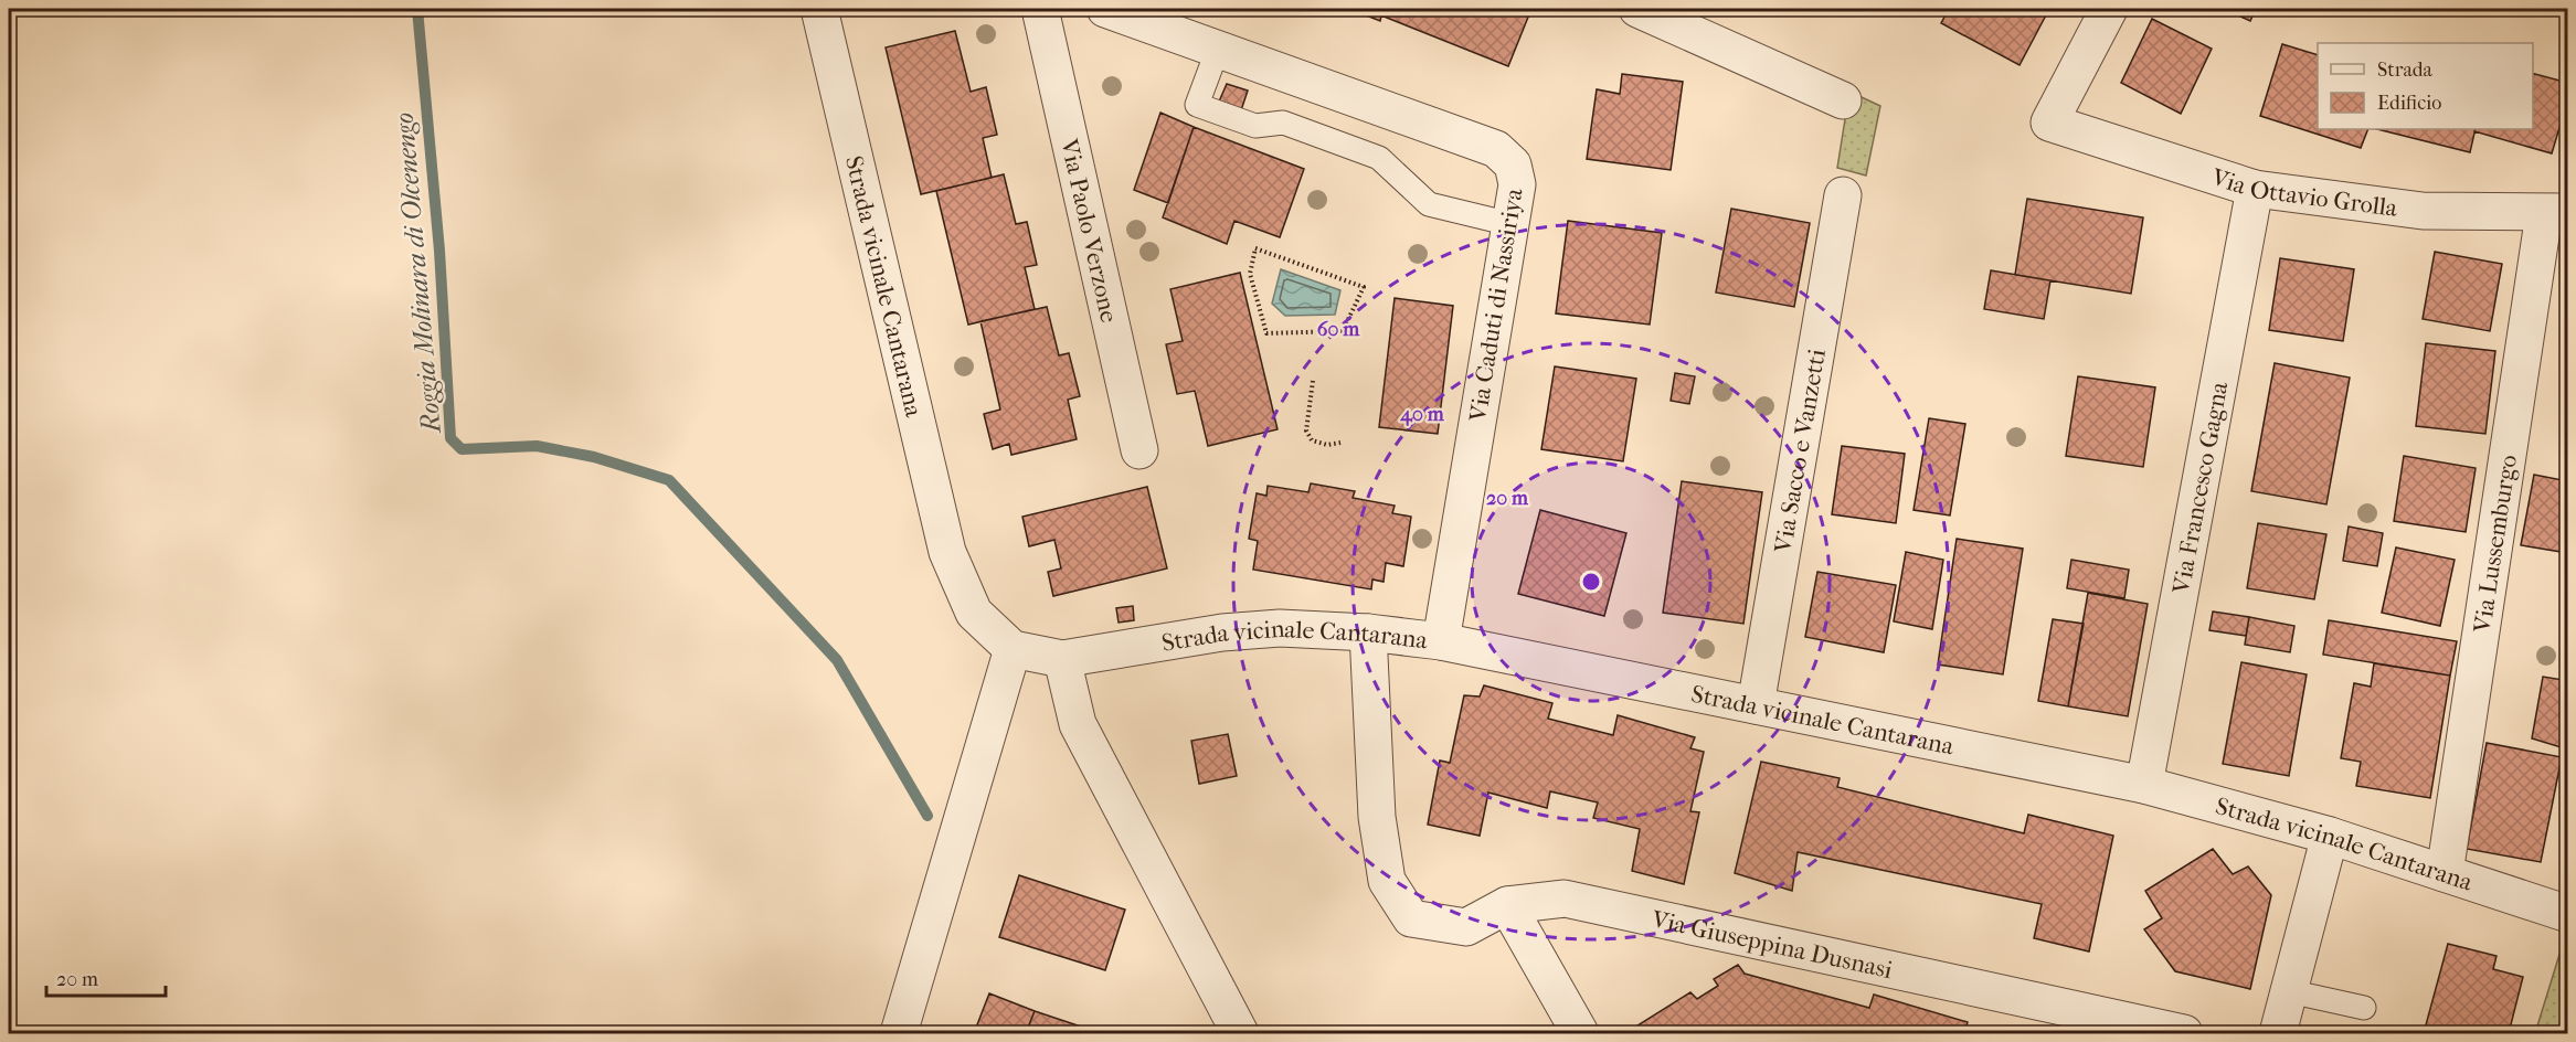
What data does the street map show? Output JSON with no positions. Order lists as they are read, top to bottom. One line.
{"streets":{"street":["Via Ottavio Grolla","Via Paolo Verzone","Strada vicinale Cantarana","Via Caduti di Nassiriya","Via Sacco e Vanzetti","Via Francesco Gagna","Via Lussemburgo","Via Giuseppina Dusnasi"]},"crossings":[["Via Ottavio Grolla","Via Francesco Gagna"],["Via Ottavio Grolla","Via Lussemburgo"],["Strada vicinale Cantarana","Via Caduti di Nassiriya"],["Strada vicinale Cantarana","Via Sacco e Vanzetti"],["Strada vicinale Cantarana","Via Francesco Gagna"],["Strada vicinale Cantarana","Via Lussemburgo"]],"water":["Roggia Molinara di Olcenengo"],"legend":["Strada","Edificio"],"scale_bar":"20 m","rings":["60 m","40 m","20 m"]}
